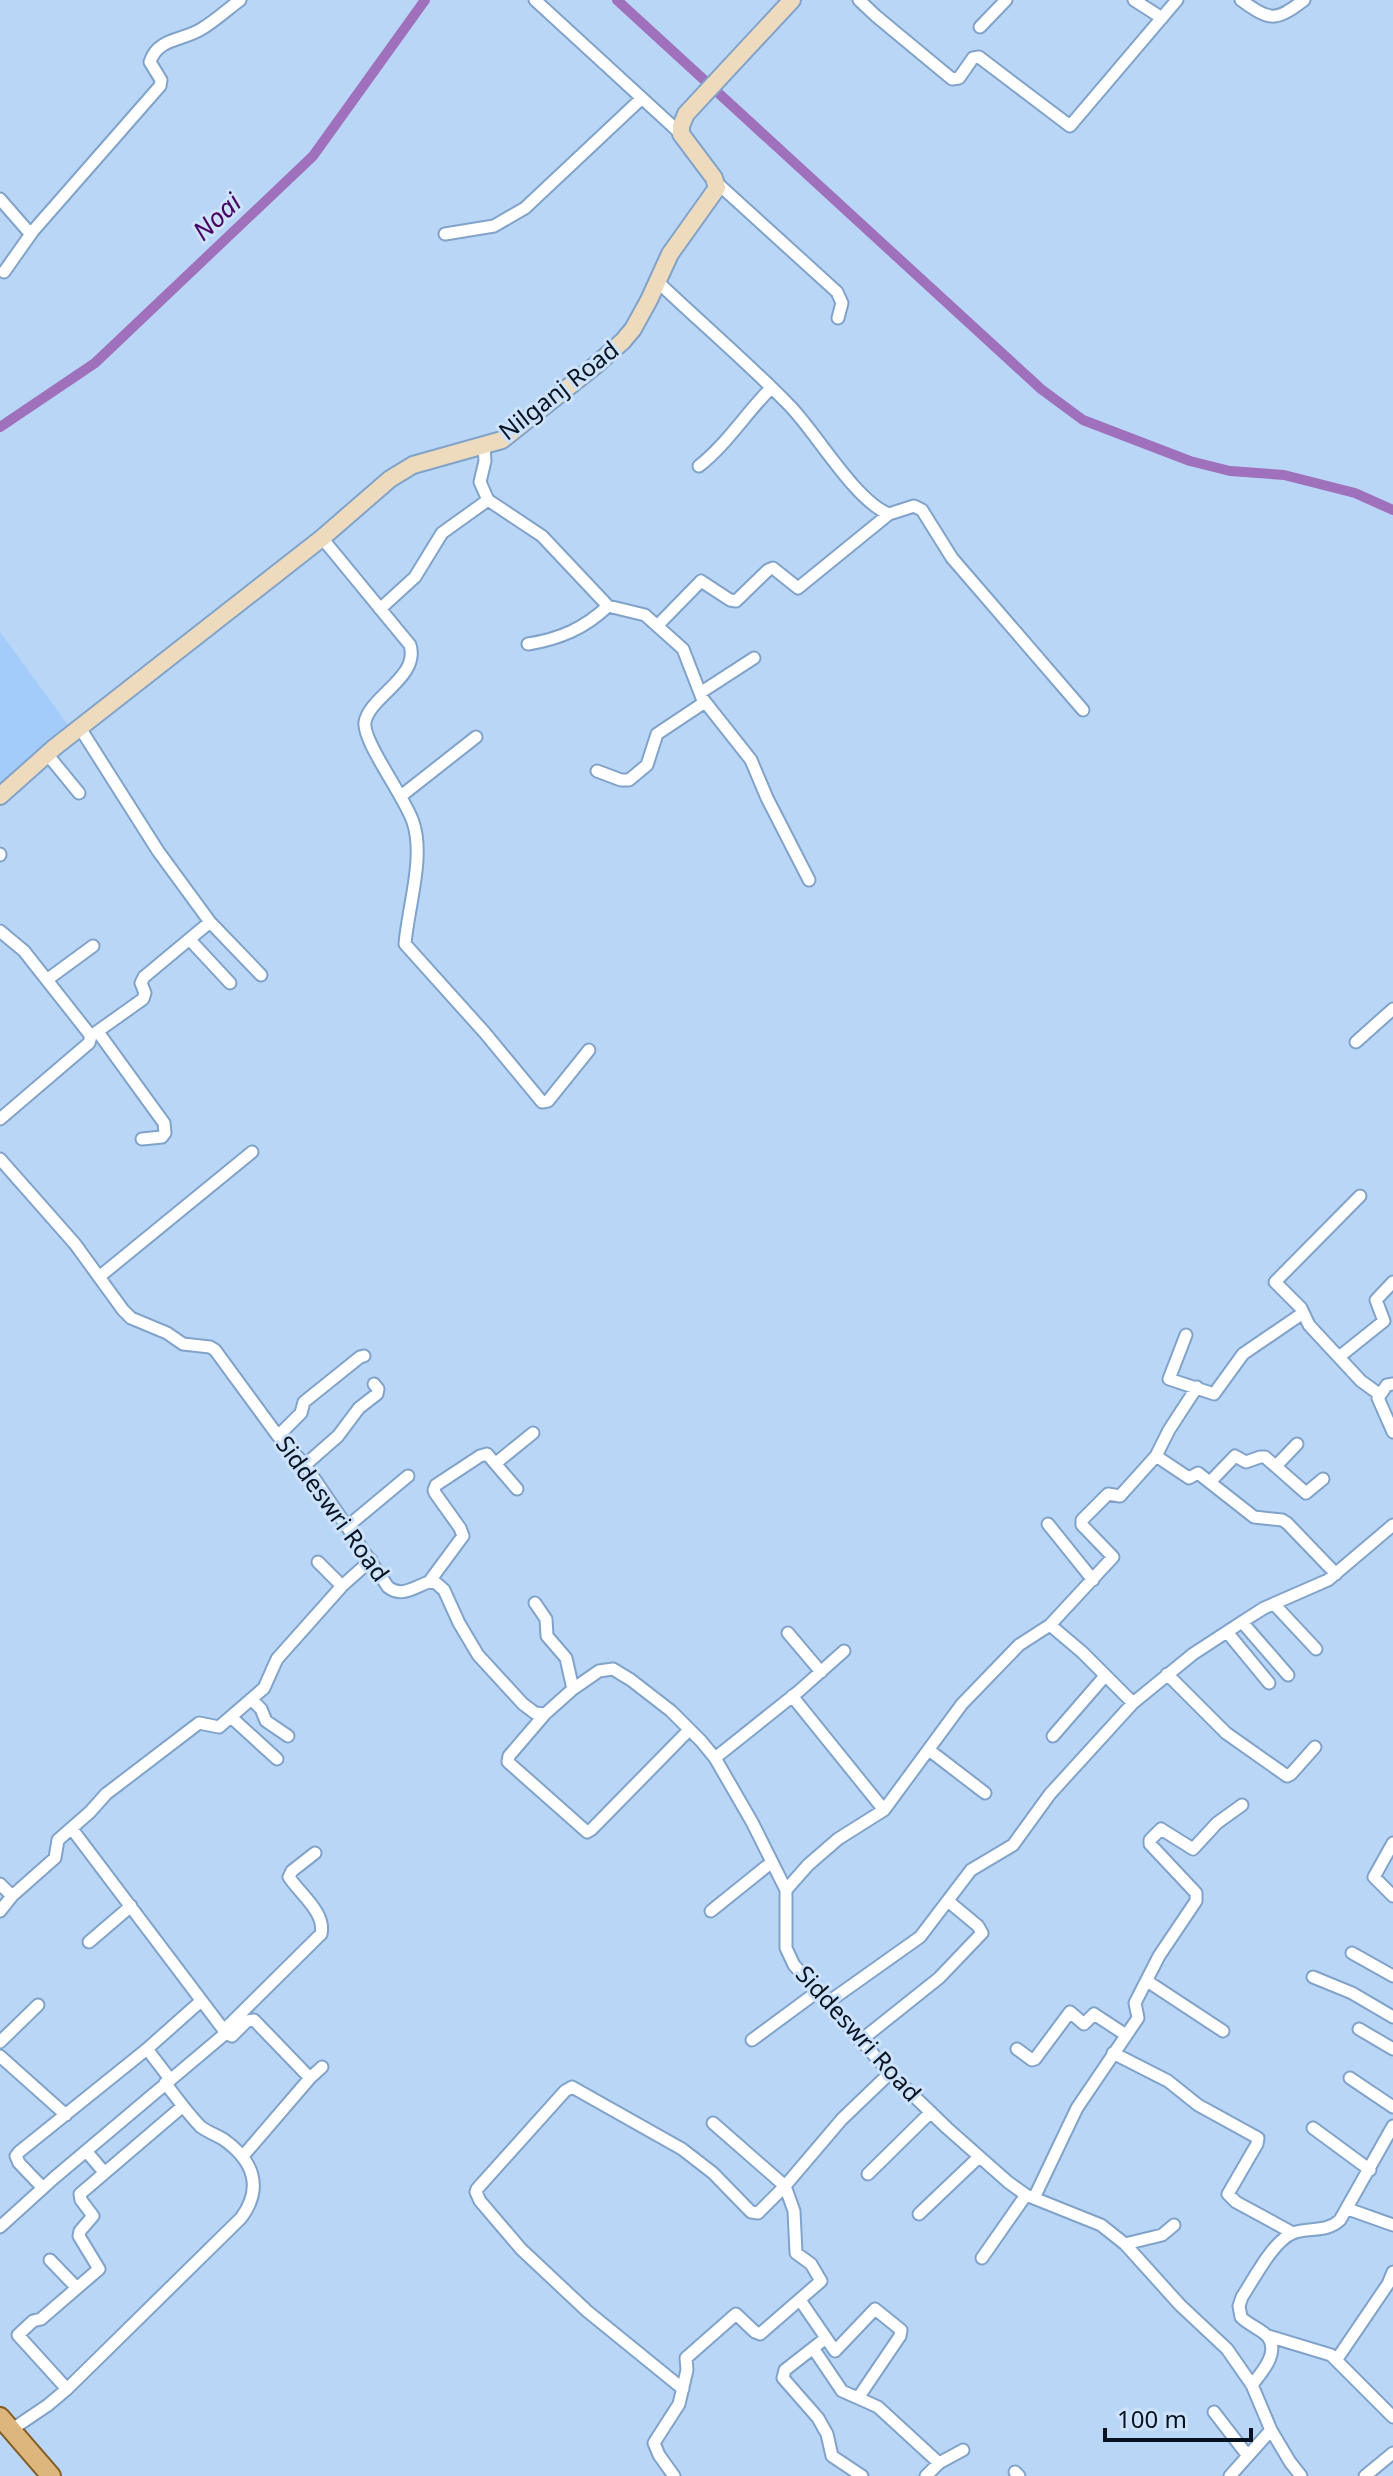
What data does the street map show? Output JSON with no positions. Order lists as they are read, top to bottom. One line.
{"streets":{"street":["Nilganj Road","Siddeswri Road"]},"water":["Noai"],"scale_bar":"100 m"}
